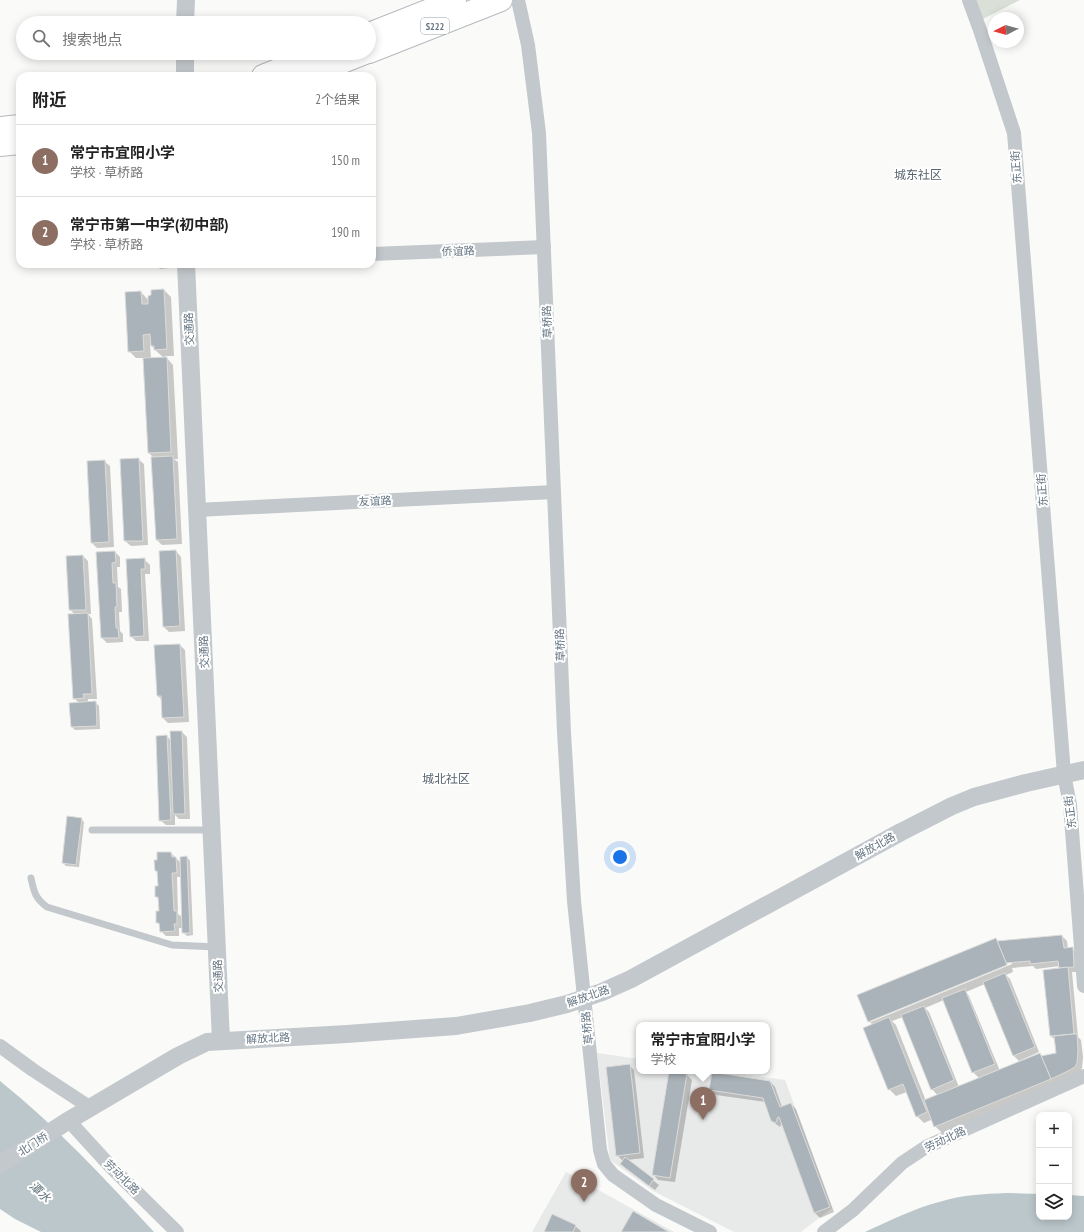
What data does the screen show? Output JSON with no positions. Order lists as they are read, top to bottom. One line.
{"streets":{"main road":["S222"],"street":["东正街","侨谊路","草桥路","交通路","友谊路","解放北路","劳动北路","北门桥"]},"crossings":[["东正街","解放北路"],["侨谊路","草桥路"],["草桥路","友谊路"],["草桥路","解放北路"],["交通路","友谊路"],["交通路","解放北路"],["解放北路","劳动北路"],["解放北路","北门桥"],["劳动北路","北门桥"]],"districts":["城东社区","城北社区"],"water":["潭水"],"north":"left","page":{"search":"搜索地点","heading":["附近","2个结果"],"list":[{"mark":"1","name":"常宁市宜阳小学","note":"学校 · 草桥路","value":"150 m"},{"mark":"2","name":"常宁市第一中学(初中部)","note":"学校 · 草桥路","value":"190 m"}],"popup":["常宁市宜阳小学","学校"],"pins":["1","2"],"map_buttons":["+","−"]}}
